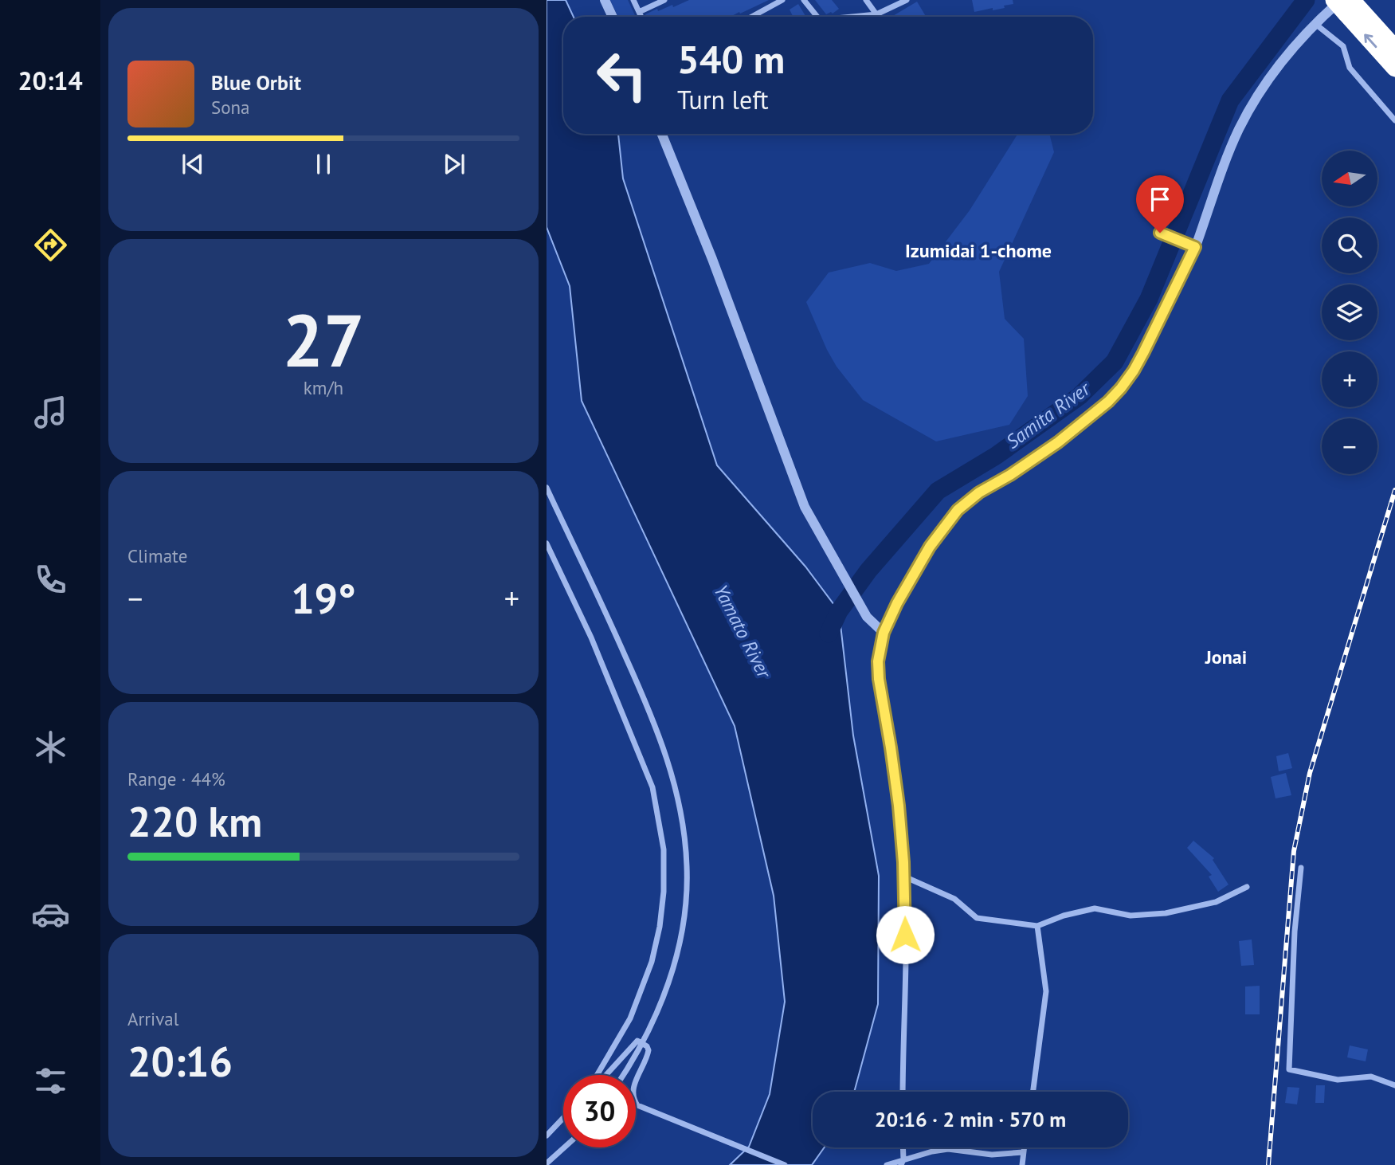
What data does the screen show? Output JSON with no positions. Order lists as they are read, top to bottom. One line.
{"districts":["Izumidai 1-chome","Jonai"],"water":["Samita River","Yamato River"],"north":"left","page":{"tabs":"20:14","turn":["540 m","Turn left"],"song":["Blue Orbit","Sona"],"map_buttons":["+","−"],"tile":[["27","km/h"],"Climate",["Range · 44%","220 km"],["Arrival","20:16"]],"heat":["−","19°","+"],"limit":"30","trip":"20:16 · 2 min · 570 m"}}
